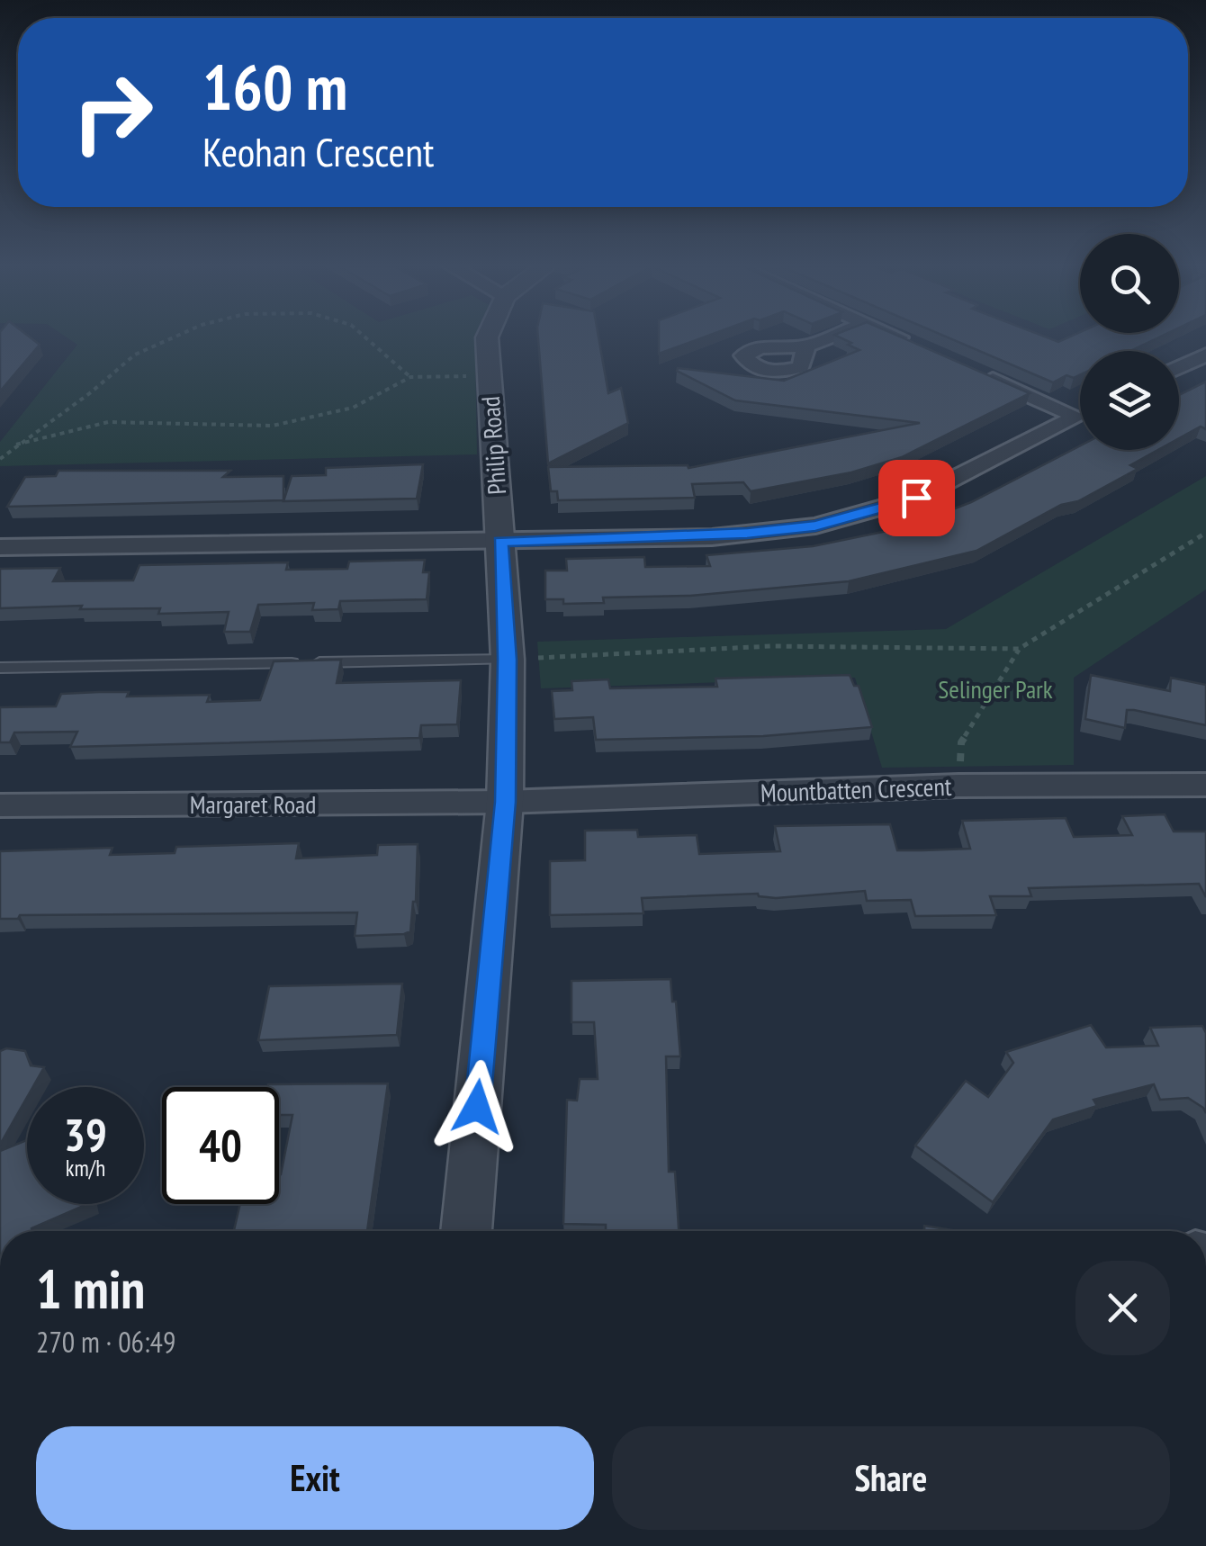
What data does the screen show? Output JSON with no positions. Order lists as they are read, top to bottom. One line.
{"streets":{"street":["Philip Road","Mountbatten Crescent","Margaret Road"]},"crossings":[["Philip Road","Mountbatten Crescent"],["Philip Road","Margaret Road"],["Mountbatten Crescent","Margaret Road"]],"parks":["Selinger Park"],"page":{"turn":["160 m","Keohan Crescent"],"speed":"39 km/h","limit":"40","heading":["1 min","270 m · 06:49"],"buttons":["Exit","Share"]}}
